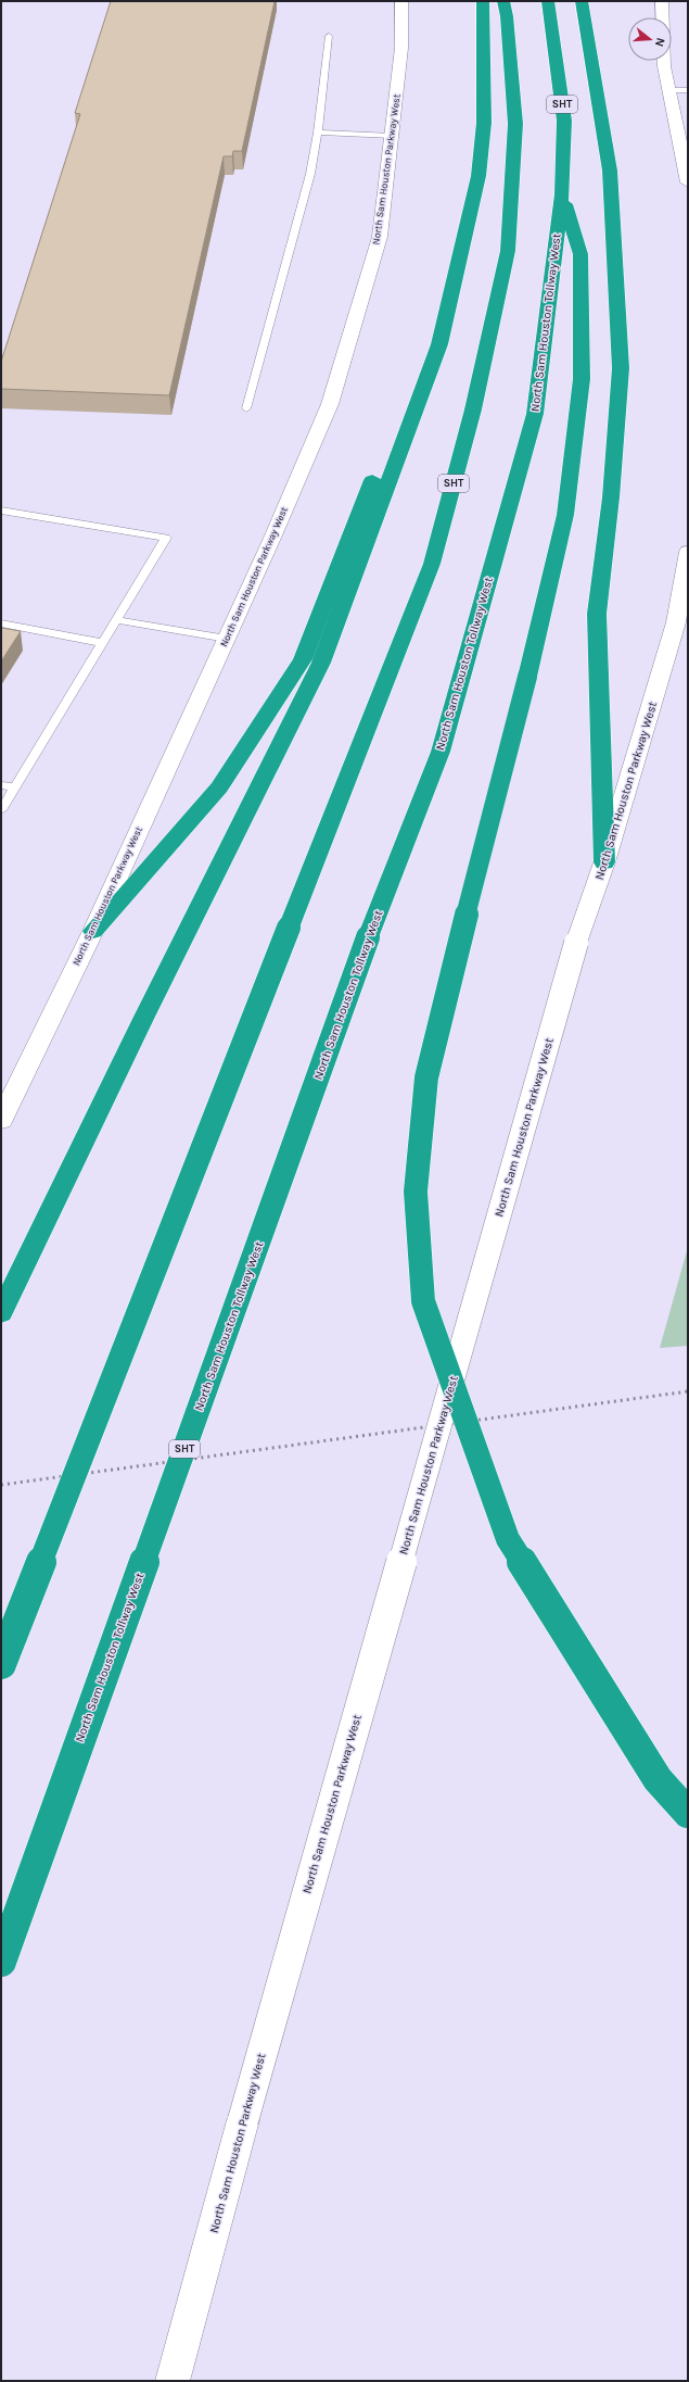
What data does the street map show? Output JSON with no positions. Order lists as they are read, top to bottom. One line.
{"streets":{"highway":["SHT","North Sam Houston Tollway West"],"main road":["North Sam Houston Parkway West"]},"north":"right"}
